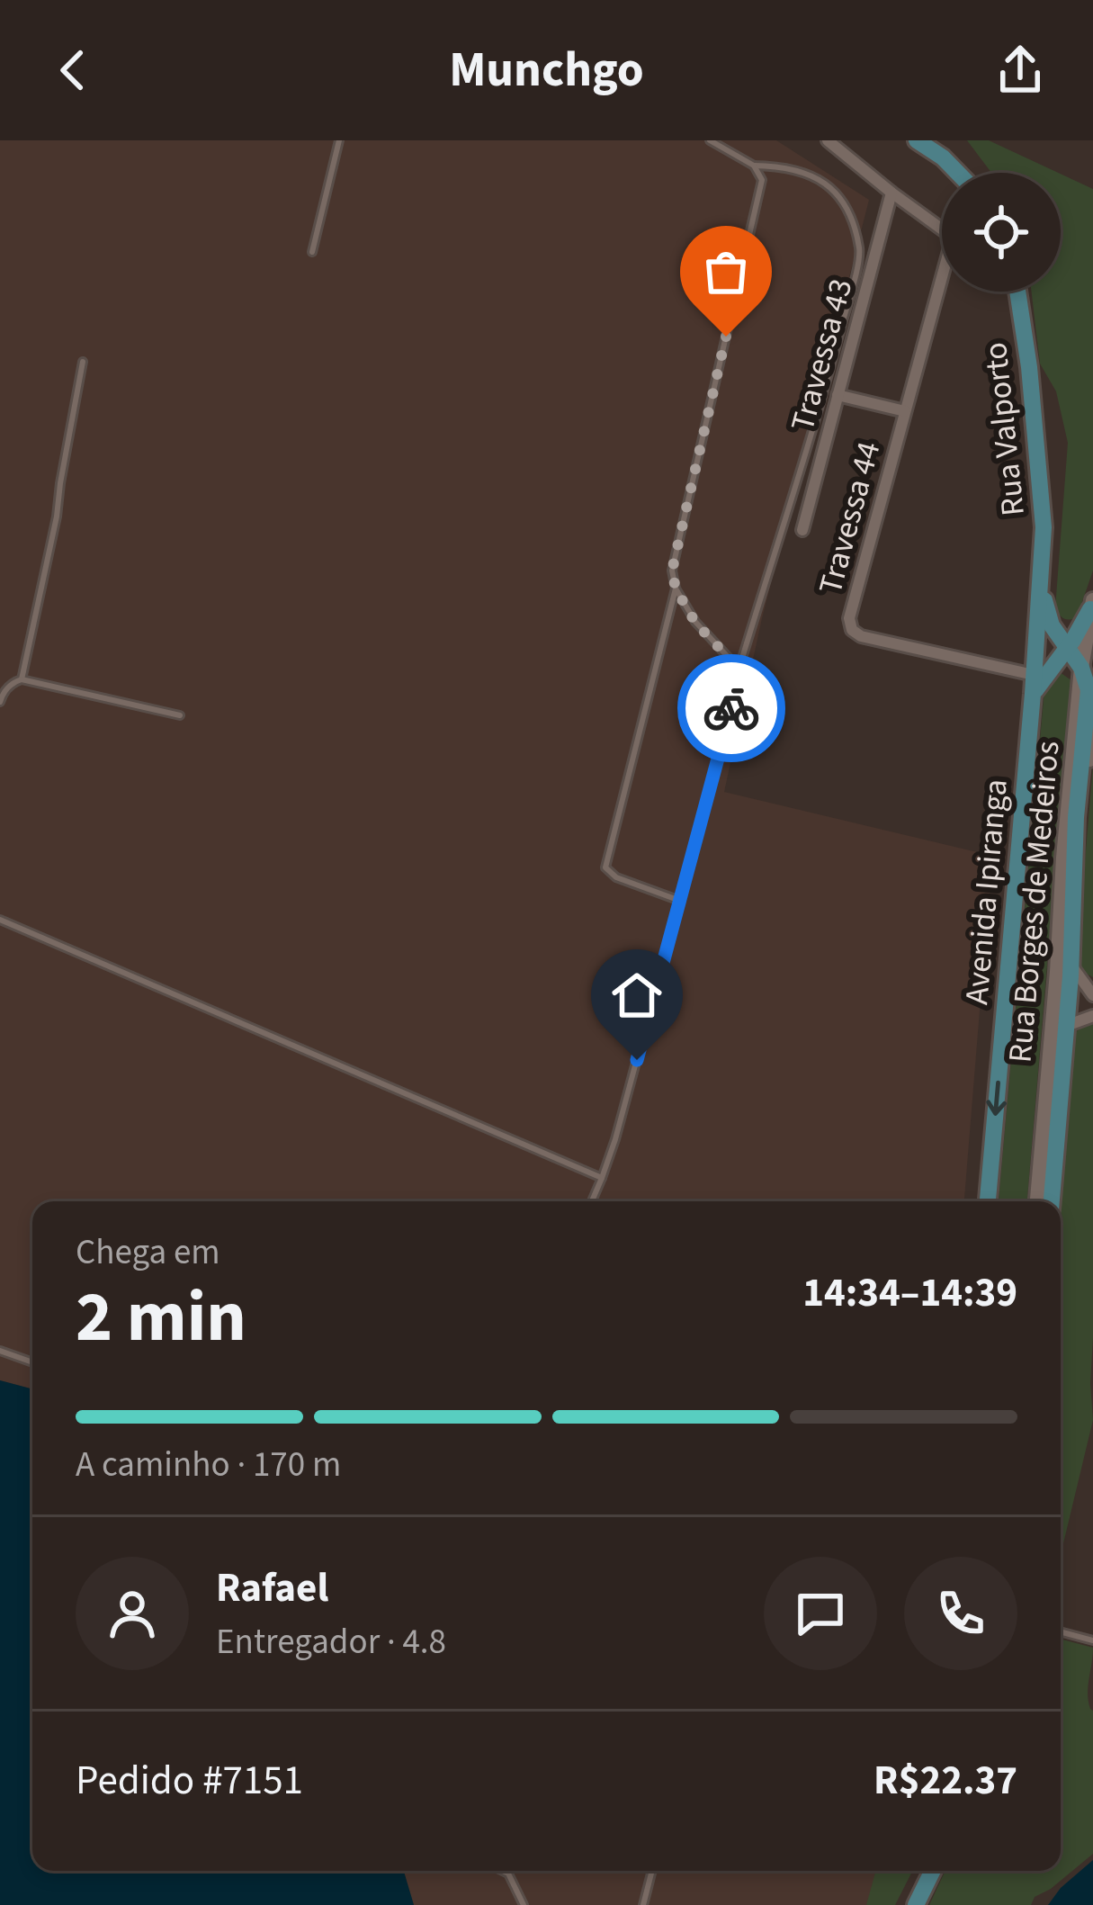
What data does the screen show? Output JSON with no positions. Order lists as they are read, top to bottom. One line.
{"streets":{"main road":["Rua Valporto","Avenida Ipiranga","Rua Borges de Medeiros"],"street":["Travessa 43","Travessa 44"]},"crossings":[["Rua Valporto","Avenida Ipiranga"],["Travessa 44","Avenida Ipiranga"]],"page":{"header":"Munchgo","heading":["2 min","Chega em","14:34–14:39"],"panel":["Rafael","Entregador · 4.8","Pedido #7151","R$22.37"],"bar":"A caminho · 170 m"}}
